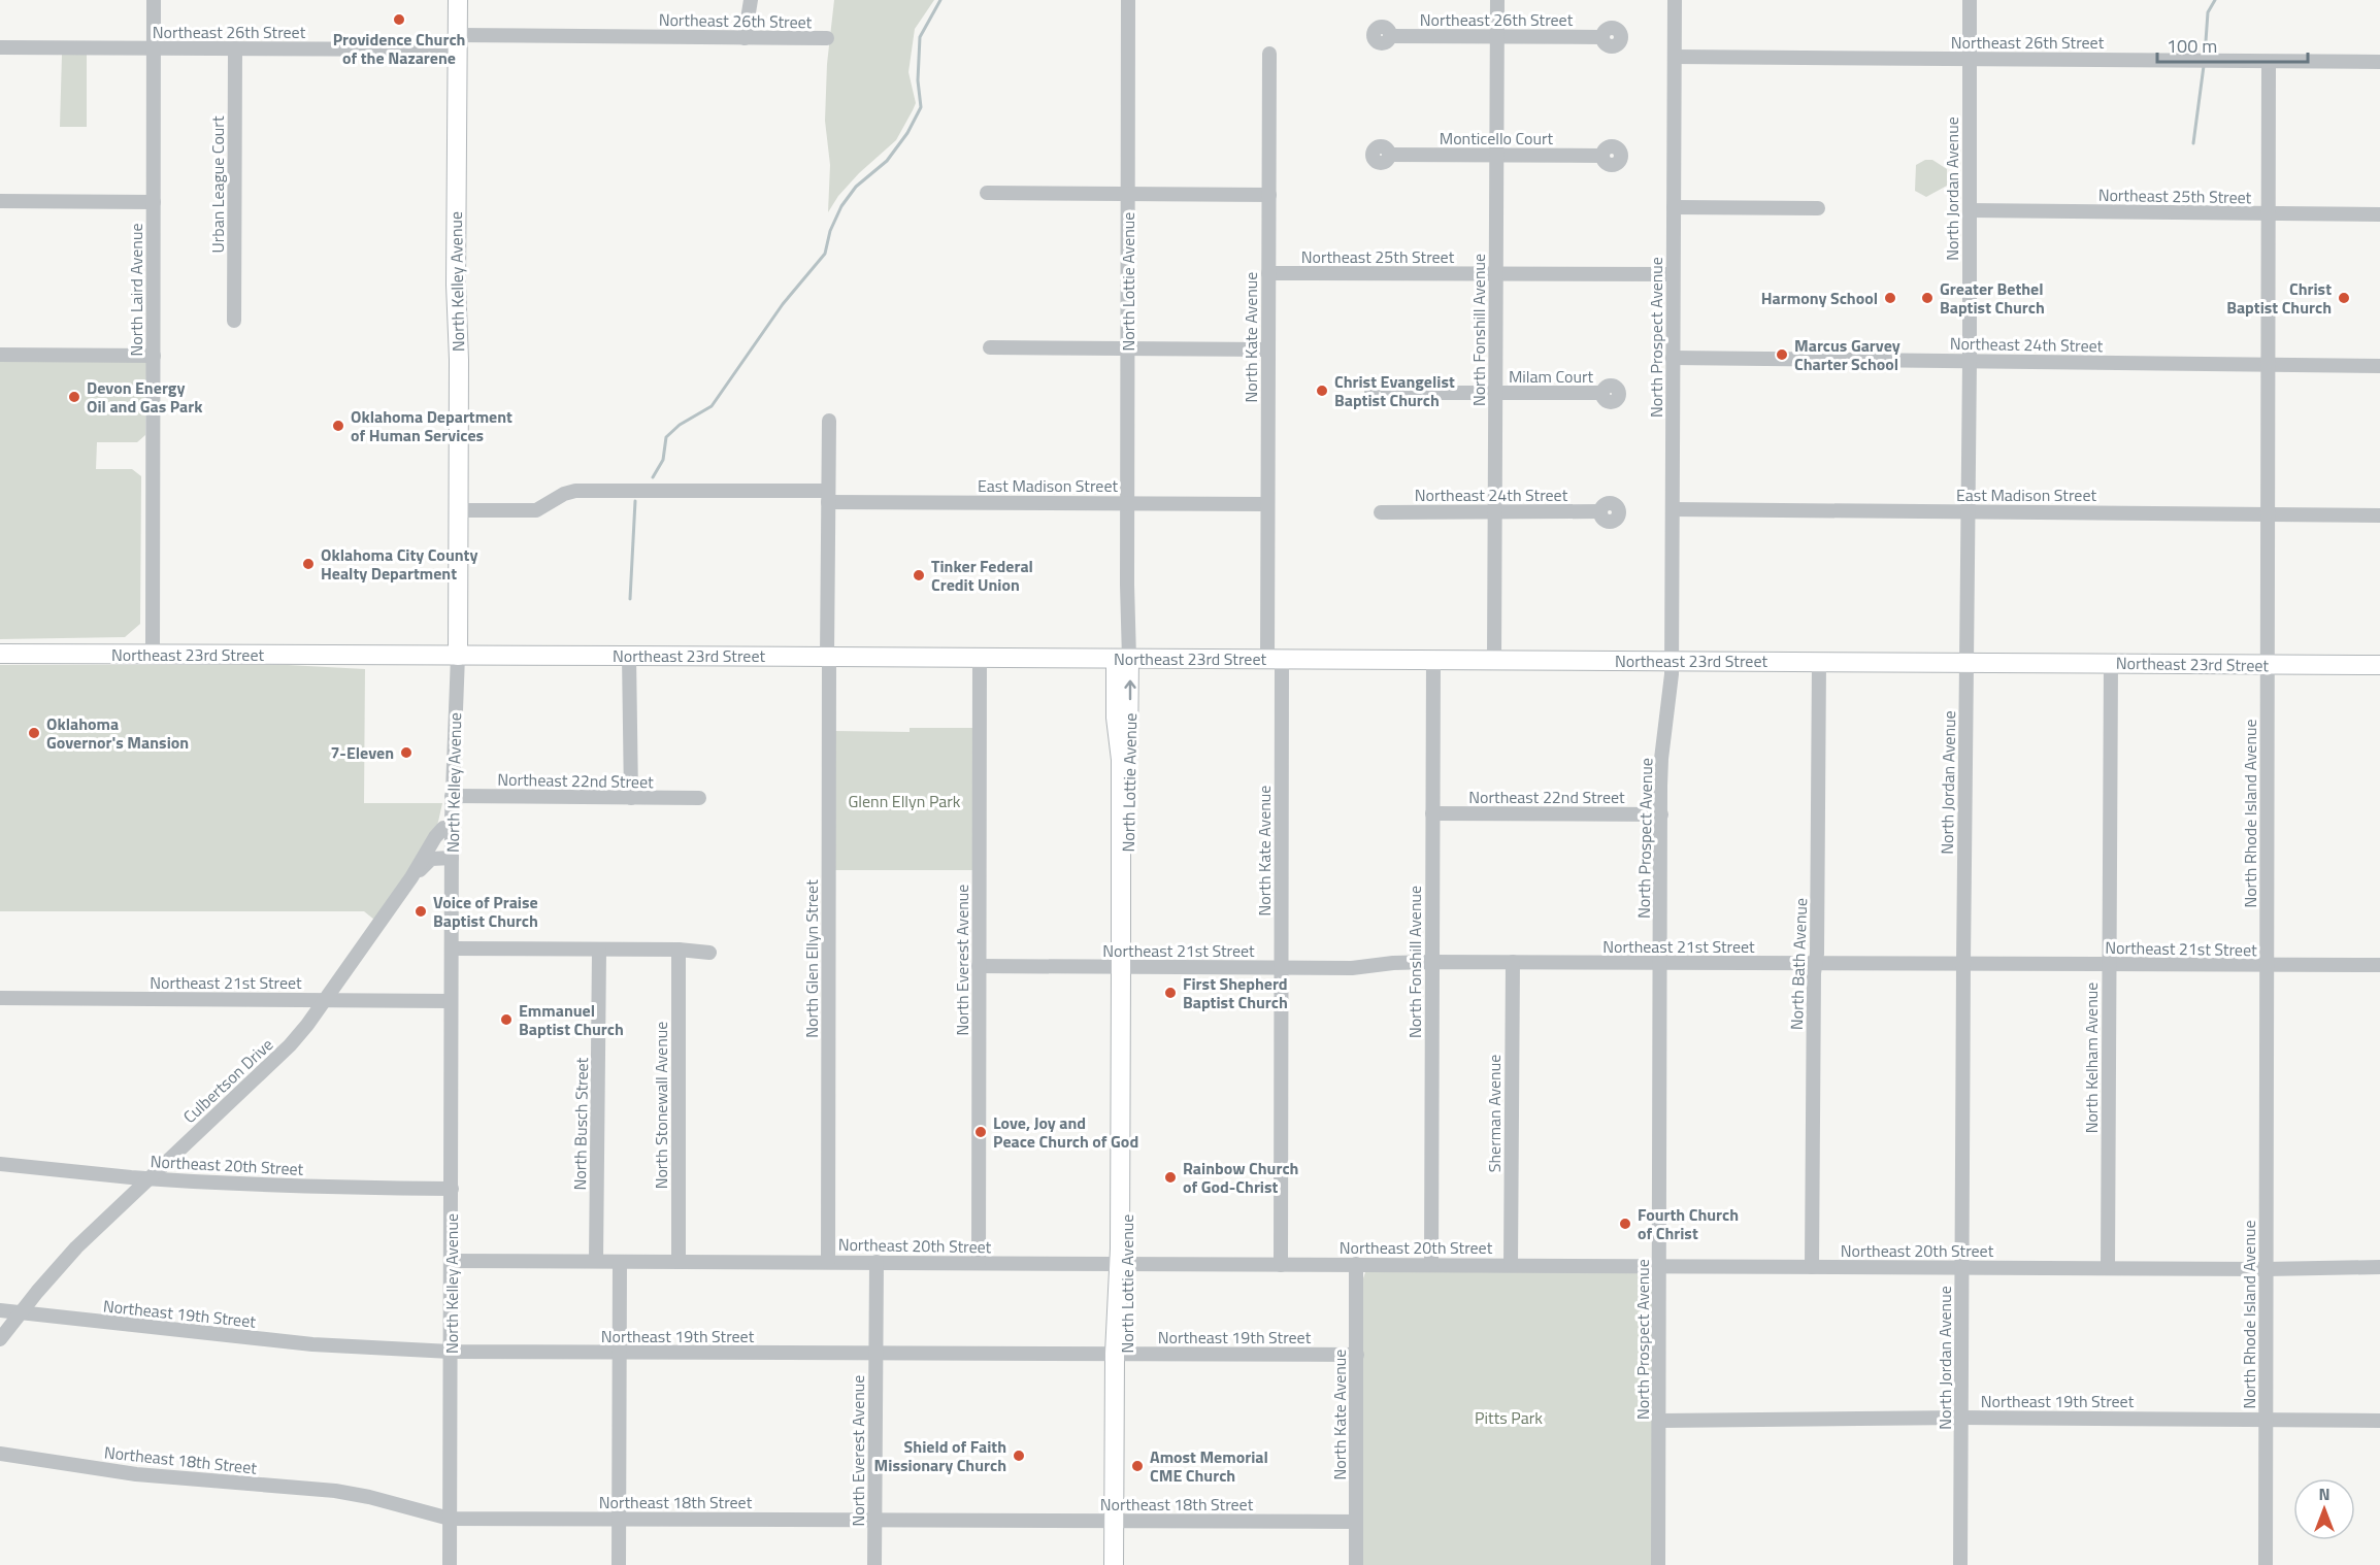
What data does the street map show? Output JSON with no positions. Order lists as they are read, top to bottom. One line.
{"streets":{"main road":["North Kelley Avenue","North Lottie Avenue","Northeast 23rd Street"],"street":["Northeast 26th Street","Monticello Court","Urban League Court","North Jordan Avenue","Northeast 25th Street","North Laird Avenue","North Fonshill Avenue","North Kate Avenue","North Prospect Avenue","Northeast 24th Street","Milam Court","East Madison Street","Northeast 22nd Street","North Rhode Island Avenue","Northeast 21st Street","North Glen Ellyn Street","North Everest Avenue","North Bath Avenue","North Kelham Avenue","Culbertson Drive","North Stonewall Avenue","Sherman Avenue","North Busch Street","Northeast 20th Street","Northeast 19th Street","Northeast 18th Street"]},"crossings":[["Northeast 26th Street","Urban League Court"],["Northeast 26th Street","North Jordan Avenue"],["Northeast 26th Street","North Kelley Avenue"],["Northeast 26th Street","North Laird Avenue"],["Northeast 26th Street","North Fonshill Avenue"],["Northeast 26th Street","North Prospect Avenue"],["Northeast 26th Street","North Rhode Island Avenue"],["Monticello Court","North Fonshill Avenue"],["North Jordan Avenue","Northeast 25th Street"],["North Jordan Avenue","Northeast 24th Street"],["North Jordan Avenue","East Madison Street"],["North Jordan Avenue","Northeast 23rd Street"],["North Jordan Avenue","Northeast 21st Street"],["North Jordan Avenue","Northeast 20th Street"],["North Jordan Avenue","Northeast 19th Street"],["Northeast 25th Street","North Fonshill Avenue"],["Northeast 25th Street","North Kate Avenue"],["Northeast 25th Street","North Prospect Avenue"],["Northeast 25th Street","North Rhode Island Avenue"],["North Kelley Avenue","East Madison Street"],["North Kelley Avenue","Northeast 23rd Street"],["North Kelley Avenue","Northeast 22nd Street"],["North Kelley Avenue","Northeast 21st Street"],["North Kelley Avenue","Culbertson Drive"],["North Kelley Avenue","Northeast 20th Street"],["North Kelley Avenue","Northeast 19th Street"],["North Kelley Avenue","Northeast 18th Street"],["North Lottie Avenue","East Madison Street"],["North Lottie Avenue","Northeast 23rd Street"],["North Lottie Avenue","Northeast 21st Street"],["North Lottie Avenue","Northeast 20th Street"],["North Lottie Avenue","Northeast 19th Street"],["North Lottie Avenue","Northeast 18th Street"],["North Laird Avenue","Northeast 23rd Street"],["North Fonshill Avenue","Northeast 24th Street"],["North Fonshill Avenue","Milam Court"],["North Fonshill Avenue","Northeast 23rd Street"],["North Fonshill Avenue","Northeast 22nd Street"],["North Fonshill Avenue","Northeast 21st Street"],["North Fonshill Avenue","Northeast 20th Street"],["North Kate Avenue","East Madison Street"],["North Kate Avenue","Northeast 23rd Street"],["North Kate Avenue","Northeast 21st Street"],["North Kate Avenue","Northeast 20th Street"],["North Kate Avenue","Northeast 19th Street"],["North Kate Avenue","Northeast 18th Street"],["North Prospect Avenue","Northeast 24th Street"],["North Prospect Avenue","East Madison Street"],["North Prospect Avenue","Northeast 23rd Street"],["North Prospect Avenue","Northeast 22nd Street"],["North Prospect Avenue","Northeast 21st Street"],["North Prospect Avenue","Northeast 20th Street"],["North Prospect Avenue","Northeast 19th Street"],["Northeast 24th Street","North Rhode Island Avenue"],["East Madison Street","North Rhode Island Avenue"],["East Madison Street","North Glen Ellyn Street"],["Northeast 23rd Street","North Rhode Island Avenue"],["Northeast 23rd Street","North Glen Ellyn Street"],["Northeast 23rd Street","North Everest Avenue"],["Northeast 23rd Street","North Bath Avenue"],["Northeast 23rd Street","North Kelham Avenue"],["North Rhode Island Avenue","Northeast 21st Street"],["North Rhode Island Avenue","Northeast 20th Street"],["North Rhode Island Avenue","Northeast 19th Street"],["Northeast 21st Street","North Everest Avenue"],["Northeast 21st Street","North Bath Avenue"],["Northeast 21st Street","North Kelham Avenue"],["Northeast 21st Street","Culbertson Drive"],["Northeast 21st Street","Sherman Avenue"],["North Glen Ellyn Street","Northeast 20th Street"],["North Everest Avenue","Northeast 20th Street"],["North Everest Avenue","Northeast 19th Street"],["North Everest Avenue","Northeast 18th Street"],["North Bath Avenue","Northeast 20th Street"],["North Kelham Avenue","Northeast 20th Street"],["Culbertson Drive","Northeast 20th Street"],["Culbertson Drive","Northeast 19th Street"],["North Stonewall Avenue","Northeast 20th Street"],["Sherman Avenue","Northeast 20th Street"],["North Busch Street","Northeast 20th Street"]],"parks":["Glenn Ellyn Park","Pitts Park"],"places":["Providence Church of the Nazarene","Harmony School","Greater Bethel Baptist Church","Christ Baptist Church","Marcus Garvey Charter School","Christ Evangelist Baptist Church","Devon Energy Oil and Gas Park","Oklahoma Department of Human Services","Oklahoma City County Healty Department","Tinker Federal Credit Union","Oklahoma Governor's Mansion","7-Eleven","Voice of Praise Baptist Church","First Shepherd Baptist Church","Emmanuel Baptist Church","Love, Joy and Peace Church of God","Rainbow Church of God-Christ","Fourth Church of Christ","Shield of Faith Missionary Church","Amost Memorial CME Church"],"scale_bar":"100 m","north":"top"}
